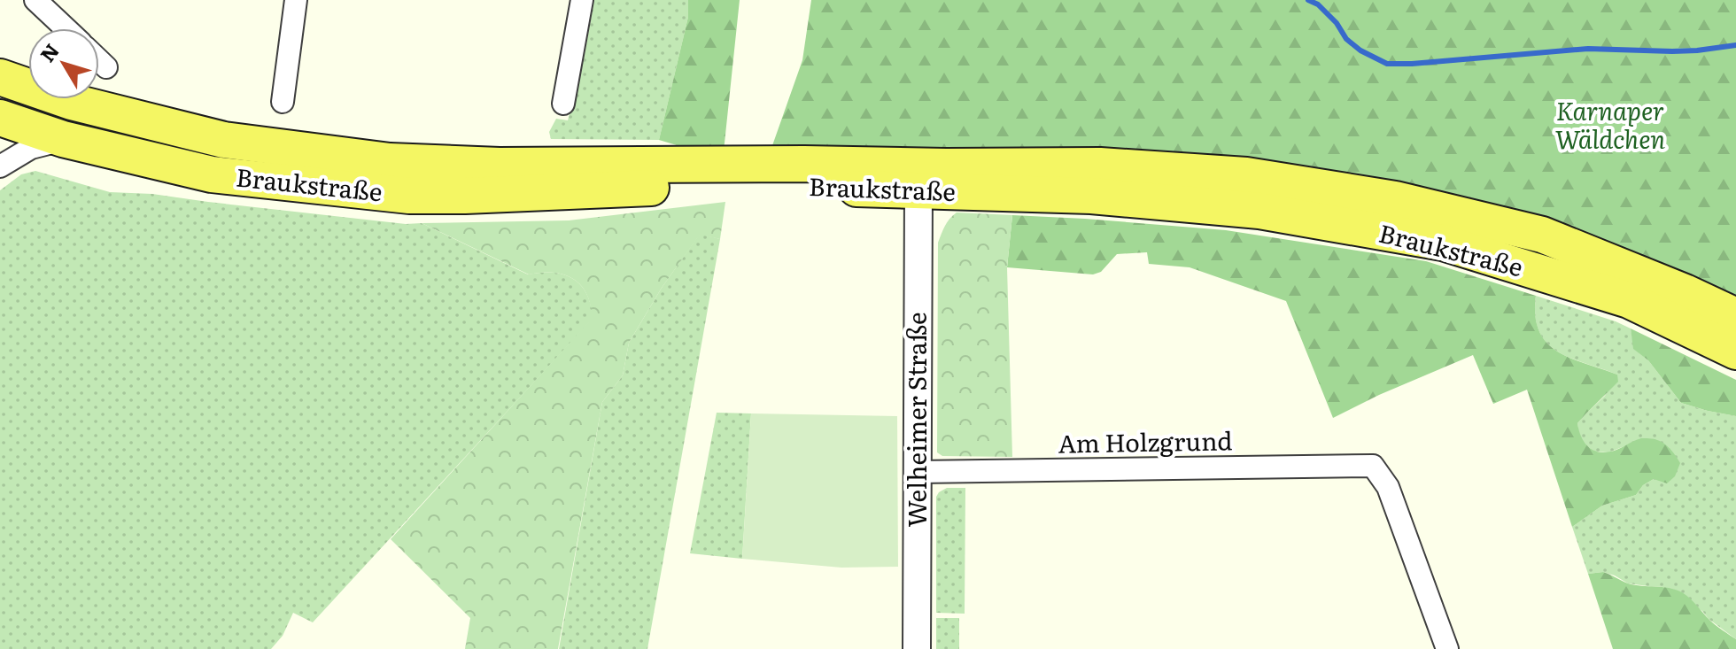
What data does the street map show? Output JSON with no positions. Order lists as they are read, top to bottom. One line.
{"streets":{"main road":["Braukstraße"],"street":["Welheimer Straße","Am Holzgrund"]},"crossings":[["Braukstraße","Welheimer Straße"],["Welheimer Straße","Am Holzgrund"]],"parks":["Karnaper Wäldchen"],"north":"top left"}
